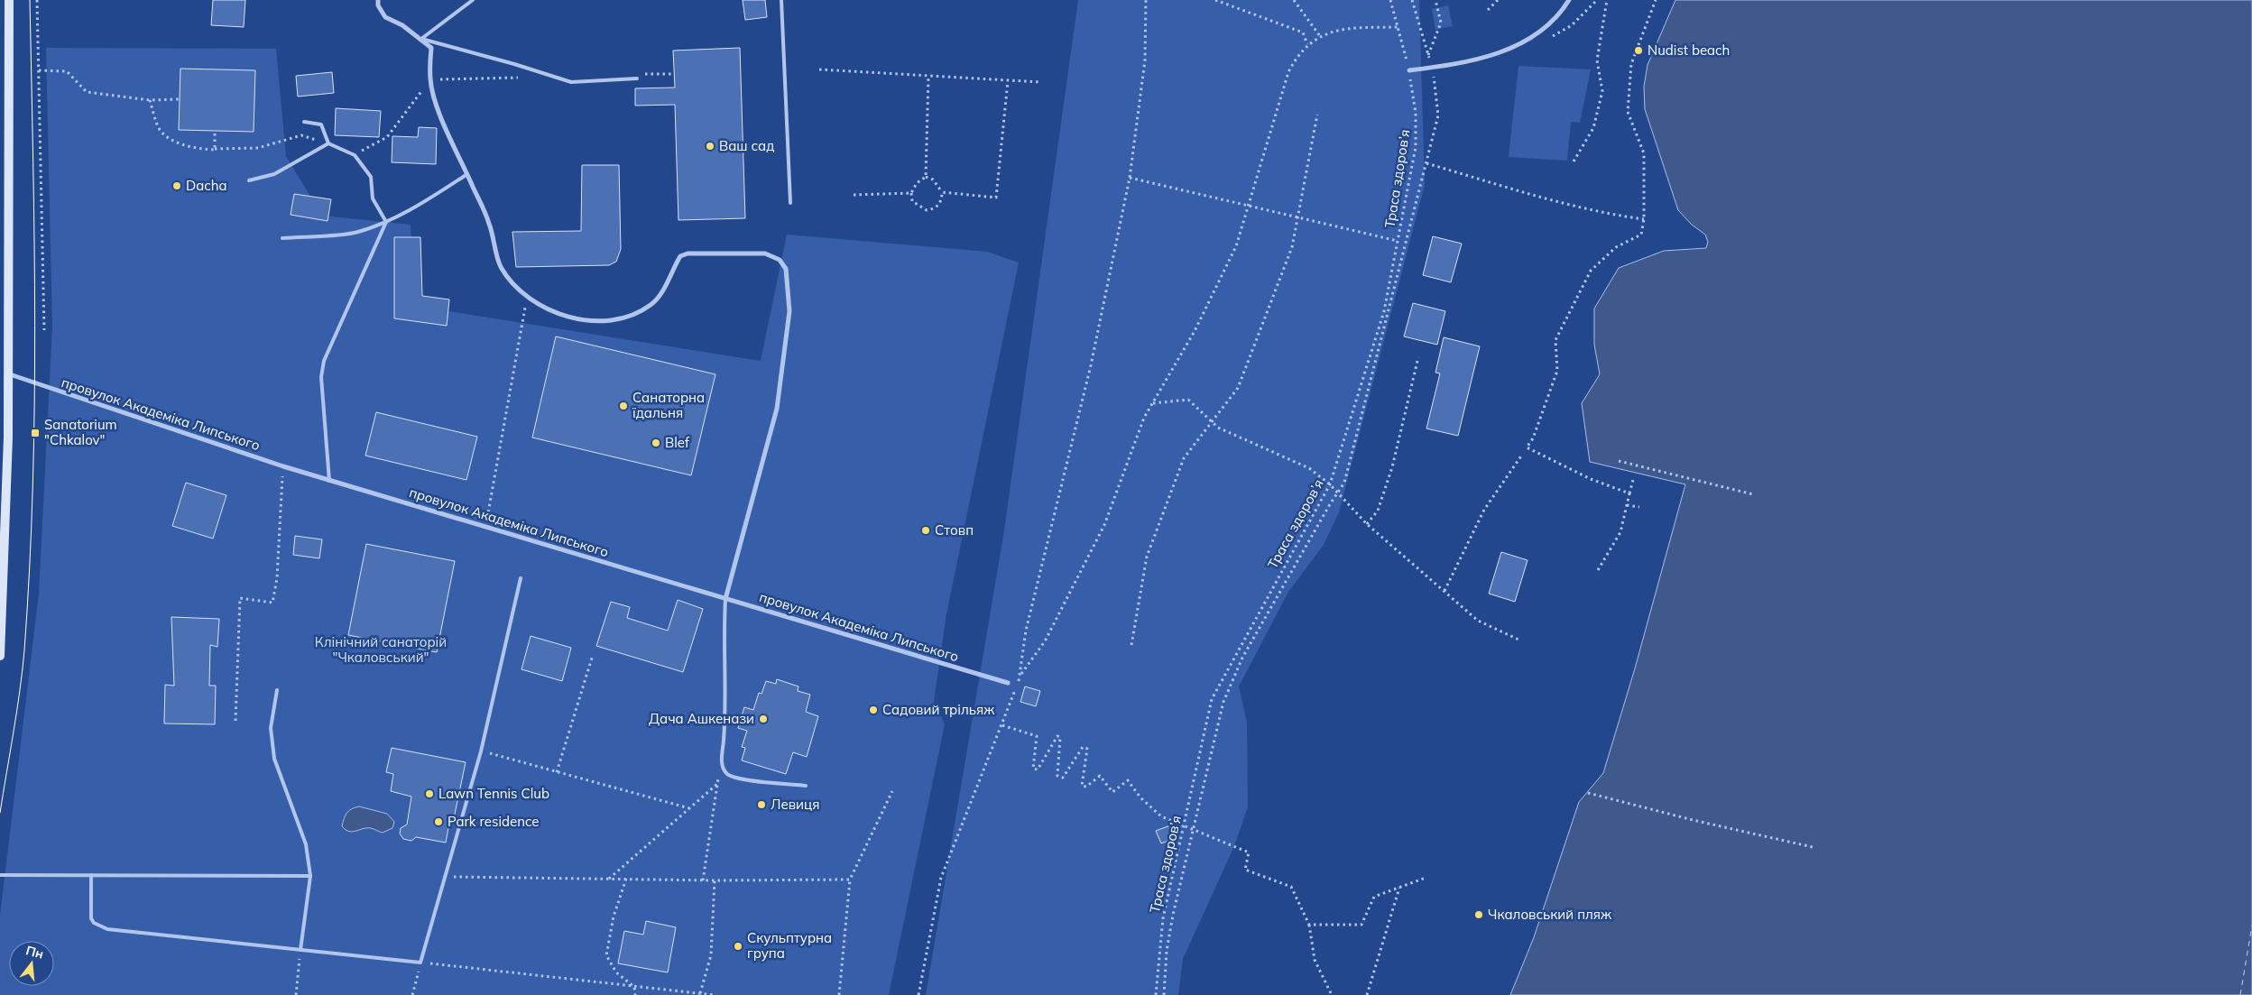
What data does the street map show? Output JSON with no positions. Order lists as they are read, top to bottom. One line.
{"streets":{"street":["провулок Академіка Липського"],"path":["Траса здоров’я"]},"parks":["Клінічний санаторій \"Чкаловський\""],"places":{"other":["Nudist beach","Ваш сад","Dacha","Санаторна їдальня","Blef","Стовп","Садовий трільяж","Дача Ашкенази","Lawn Tennis Club","Левиця","Park residence","Чкаловський пляж","Скульптурна група"],"transit":["Sanatorium \"Chkalov\""]},"north":"top"}
